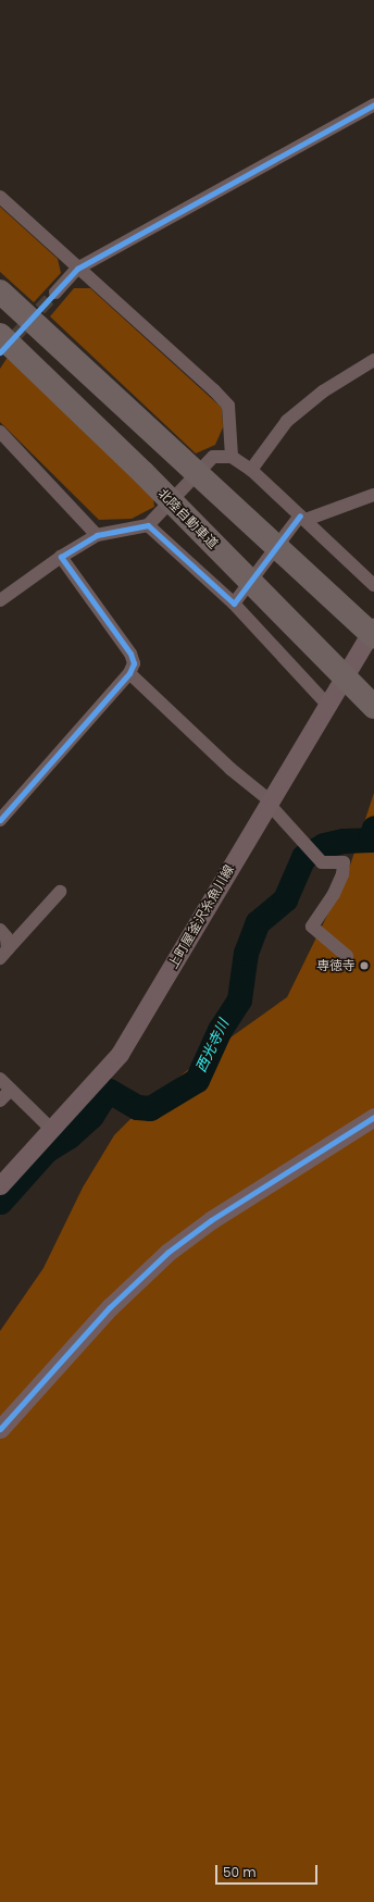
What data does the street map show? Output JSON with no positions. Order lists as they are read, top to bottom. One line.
{"streets":{"highway":["北陸自動車道"],"main road":["上町屋釜沢糸魚川線"]},"water":["西光寺川"],"places":["専徳寺"],"scale_bar":"50 m"}
